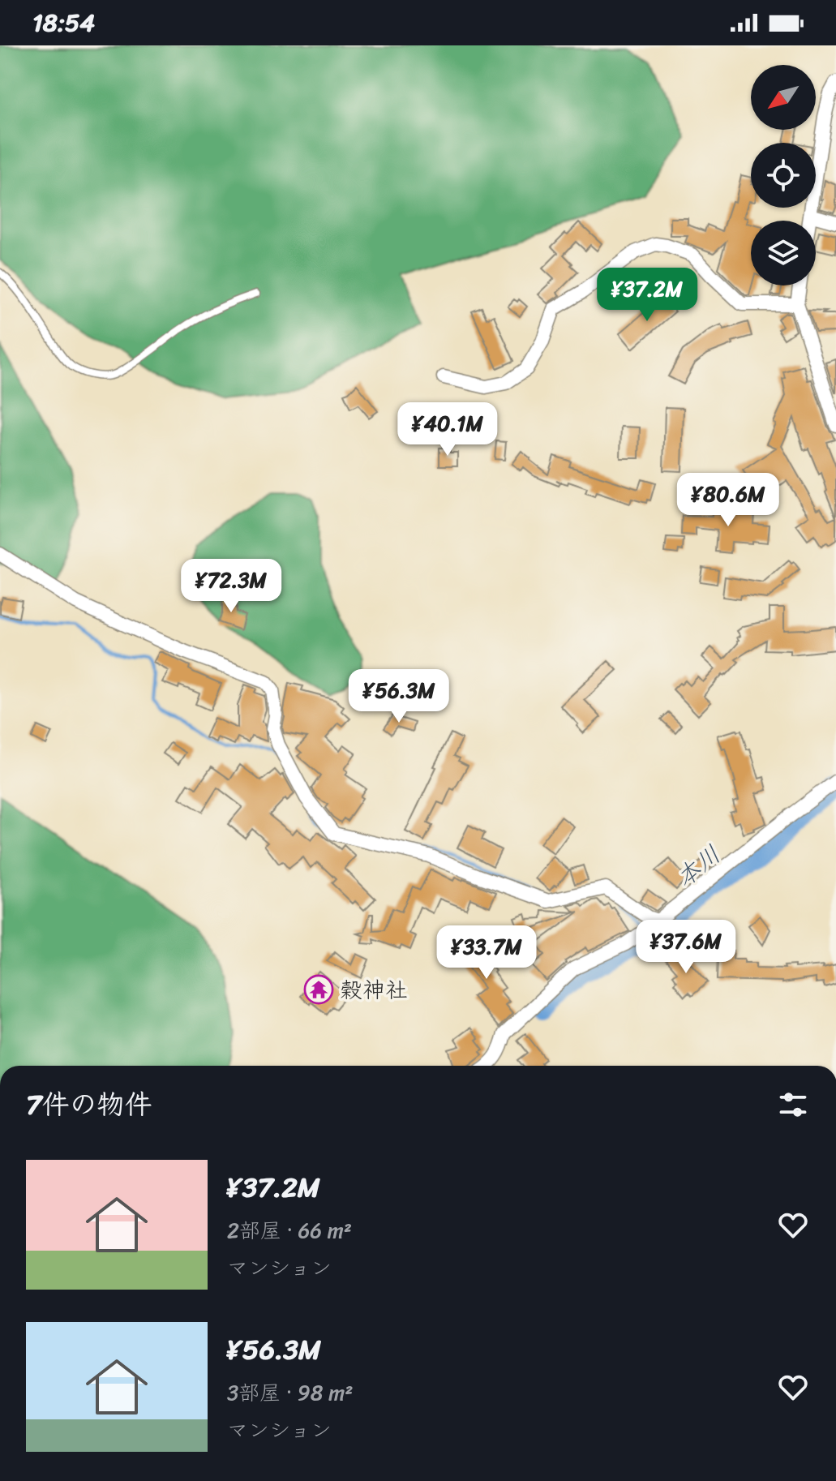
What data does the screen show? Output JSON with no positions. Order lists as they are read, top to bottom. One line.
{"water":["本川"],"places":{"temple":["穀神社"]},"north":"bottom left","page":{"status":"18:54","price":["¥37.2M","¥40.1M","¥80.6M","¥72.3M","¥56.3M","¥37.6M","¥33.7M"],"heading":"7件の物件","list":[{"name":"¥37.2M","note":"2部屋 · 66 m² · マンション"},{"name":"¥56.3M","note":"3部屋 · 98 m² · マンション"}]}}
